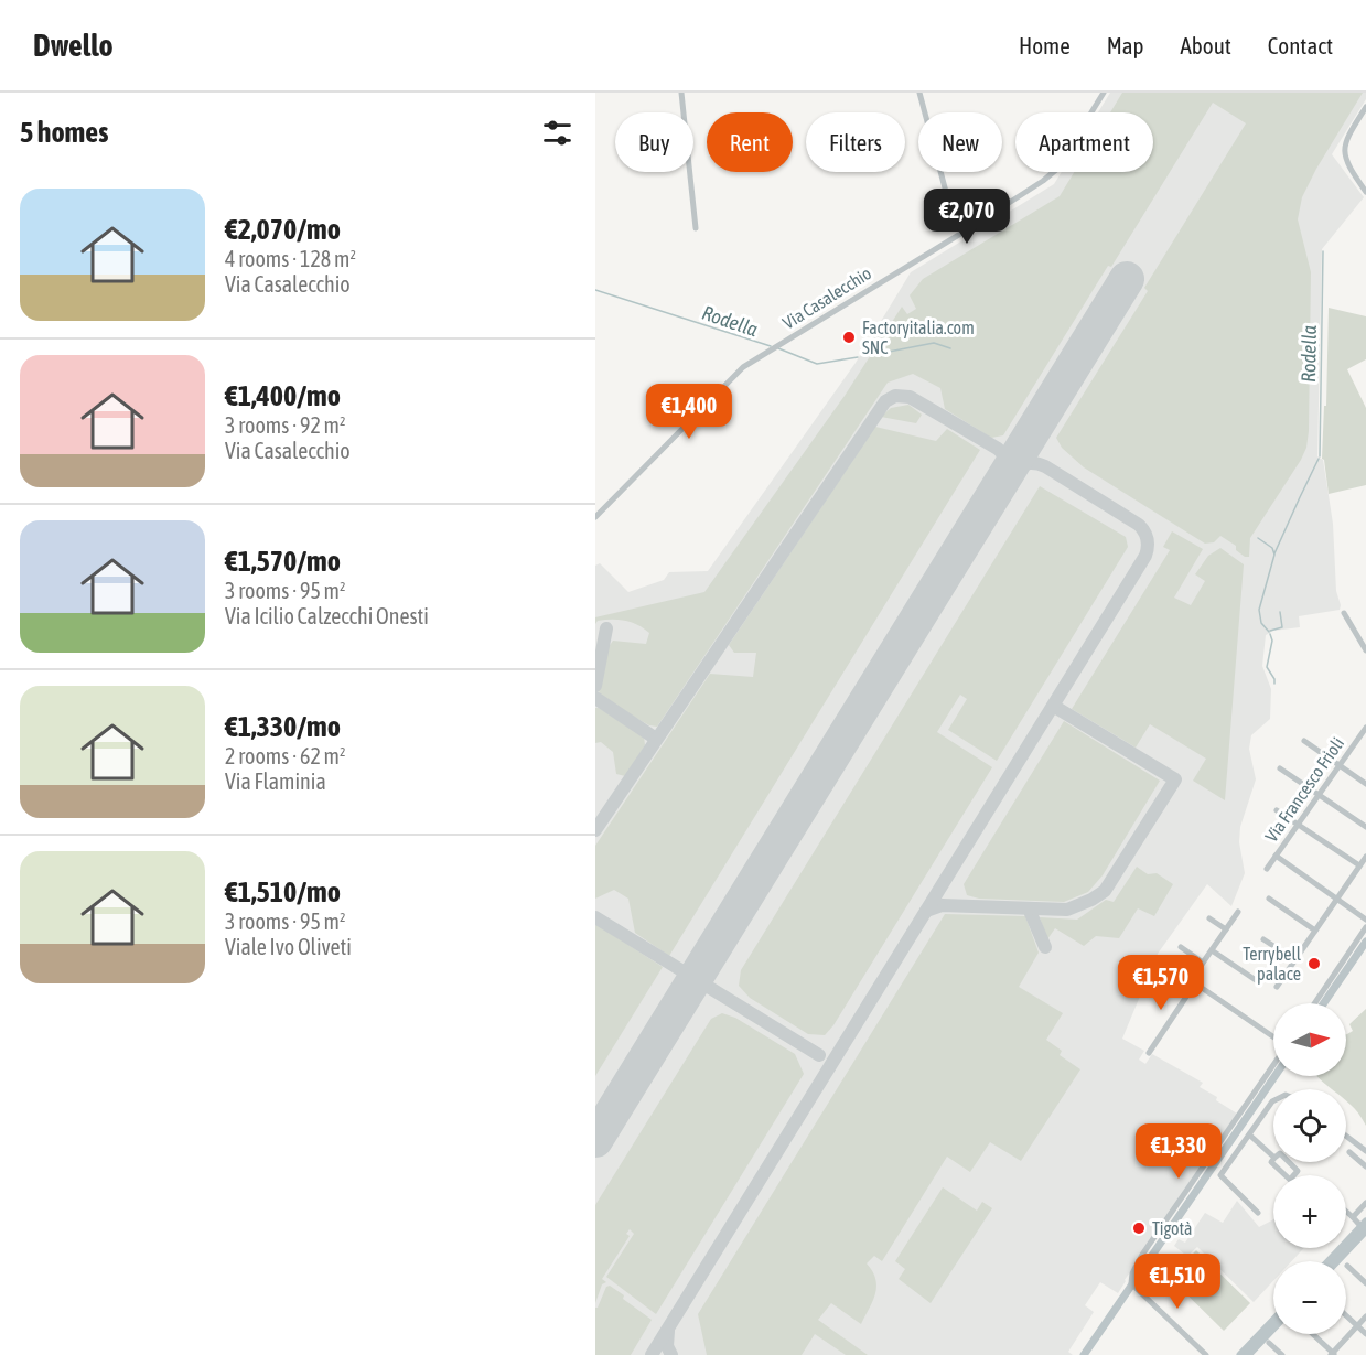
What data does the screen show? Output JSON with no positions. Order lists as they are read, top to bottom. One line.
{"streets":{"street":["Via Casalecchio","Via Francesco Frioli"]},"water":["Rodella"],"places":["Factoryitalia.com SNC","Terrybell palace","Tigotà"],"north":"right","page":{"header":"Dwello","nav":["Home","Map","About","Contact"],"heading":"5 homes","chip":["Buy","Rent","Filters","New","Apartment"],"list":[{"name":"€2,070/mo","note":"4 rooms · 128 m² · Via Casalecchio"},{"name":"€1,400/mo","note":"3 rooms · 92 m² · Via Casalecchio"},{"name":"€1,570/mo","note":"3 rooms · 95 m² · Via Icilio Calzecchi Onesti"},{"name":"€1,330/mo","note":"2 rooms · 62 m² · Via Flaminia"},{"name":"€1,510/mo","note":"3 rooms · 95 m² · Viale Ivo Oliveti"}],"price":["€2,070","€1,400","€1,570","€1,330","€1,510"],"map_buttons":["+","−"]}}
